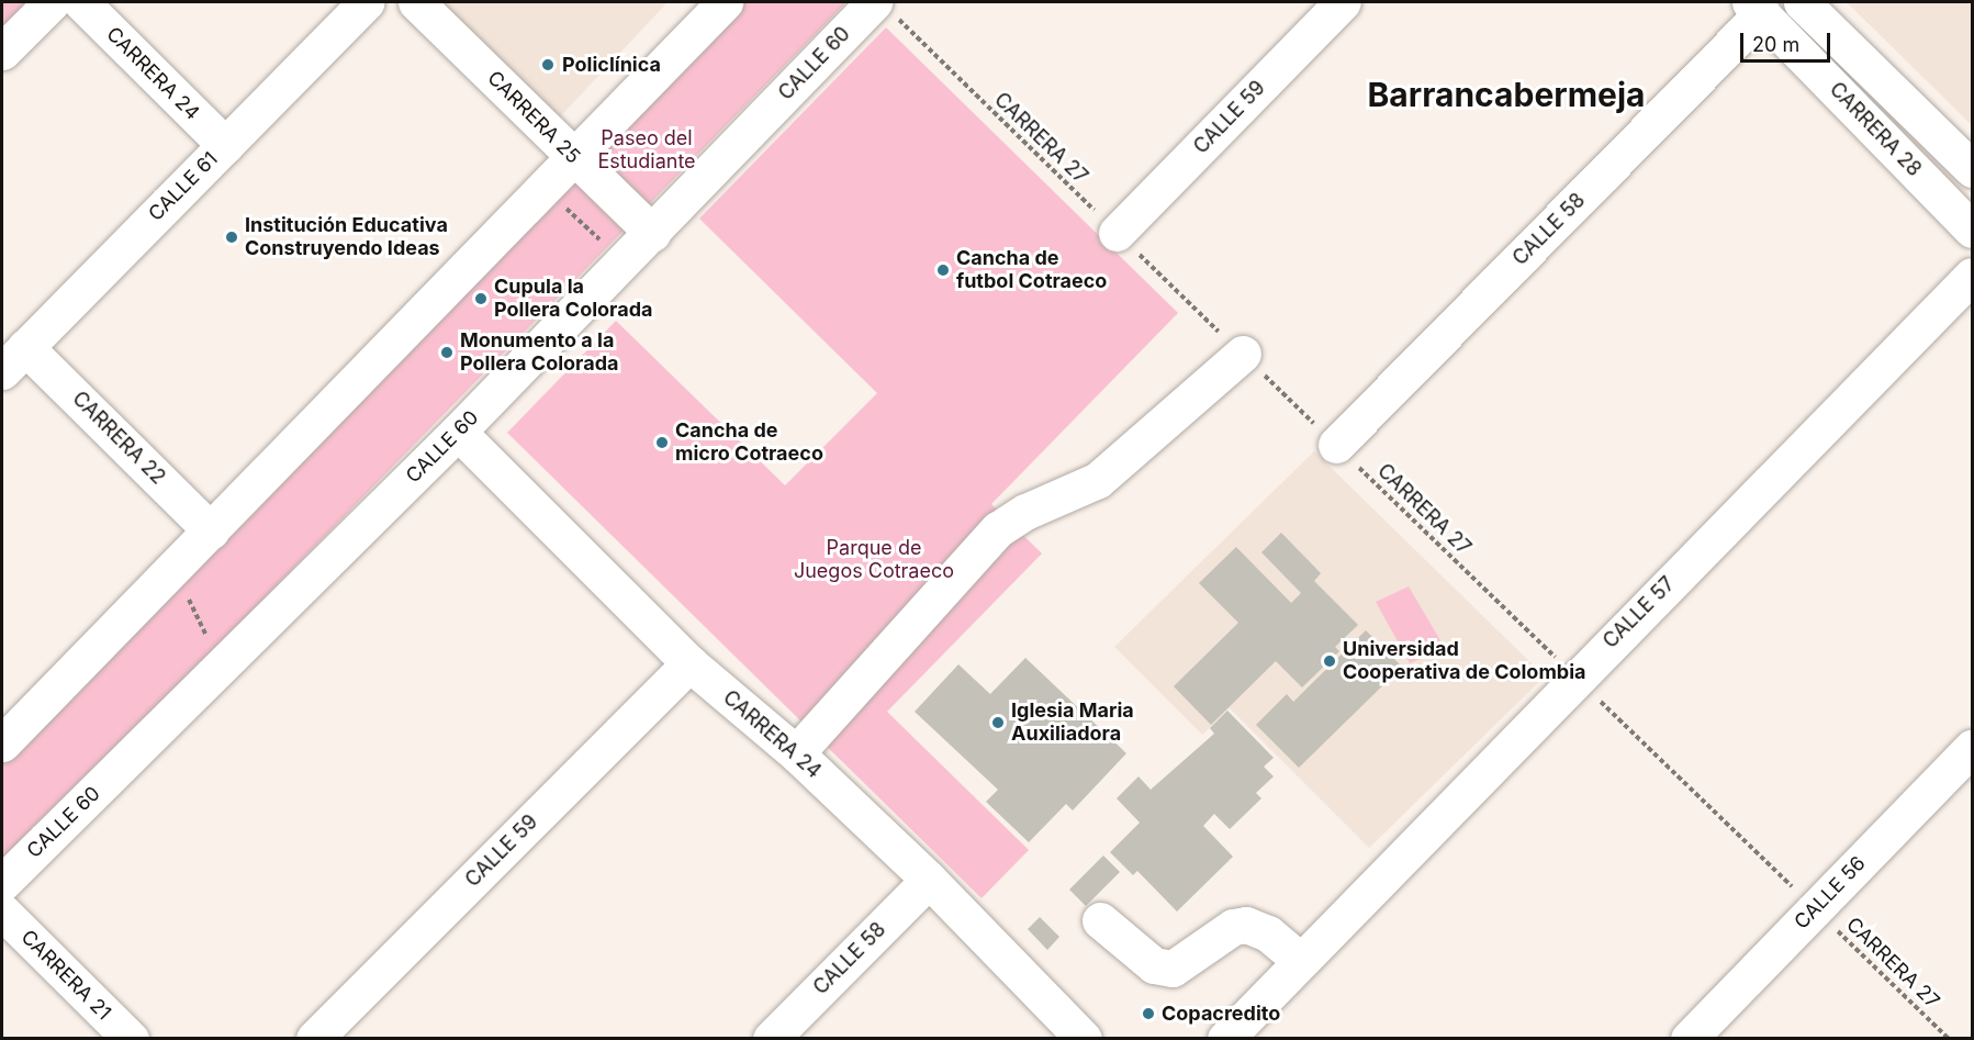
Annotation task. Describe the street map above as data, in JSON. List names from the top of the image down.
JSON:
{
  "streets": {
    "street": [
      "CALLE 60",
      "CARRERA 24",
      "CARRERA 25",
      "CALLE 59",
      "CARRERA 28",
      "CALLE 61",
      "CALLE 58",
      "CARRERA 22",
      "CALLE 57",
      "CALLE 56",
      "CARRERA 21"
    ],
    "path": ["CARRERA 27"]
  },
  "crossings": [
    ["CALLE 60", "CARRERA 24"],
    ["CALLE 60", "CARRERA 25"],
    ["CALLE 60", "CARRERA 27"],
    ["CARRERA 24", "CALLE 59"],
    ["CARRERA 24", "CALLE 61"],
    ["CARRERA 24", "CALLE 58"],
    ["CALLE 59", "CARRERA 27"],
    ["CARRERA 28", "CALLE 58"],
    ["CARRERA 27", "CALLE 58"],
    ["CARRERA 27", "CALLE 57"],
    ["CARRERA 27", "CALLE 56"],
    ["CALLE 61", "CARRERA 22"]
  ],
  "districts": ["Barrancabermeja"],
  "parks": ["Paseo del Estudiante", "Parque de Juegos Cotraeco"],
  "places": [
    "Policlínica",
    "Institución Educativa Construyendo Ideas",
    "Cancha de futbol Cotraeco",
    "Cupula la Pollera Colorada",
    "Monumento a la Pollera Colorada",
    "Cancha de micro Cotraeco",
    "Universidad Cooperativa de Colombia",
    "Iglesia Maria Auxiliadora",
    "Copacredito"
  ],
  "scale_bar": "20 m"
}
